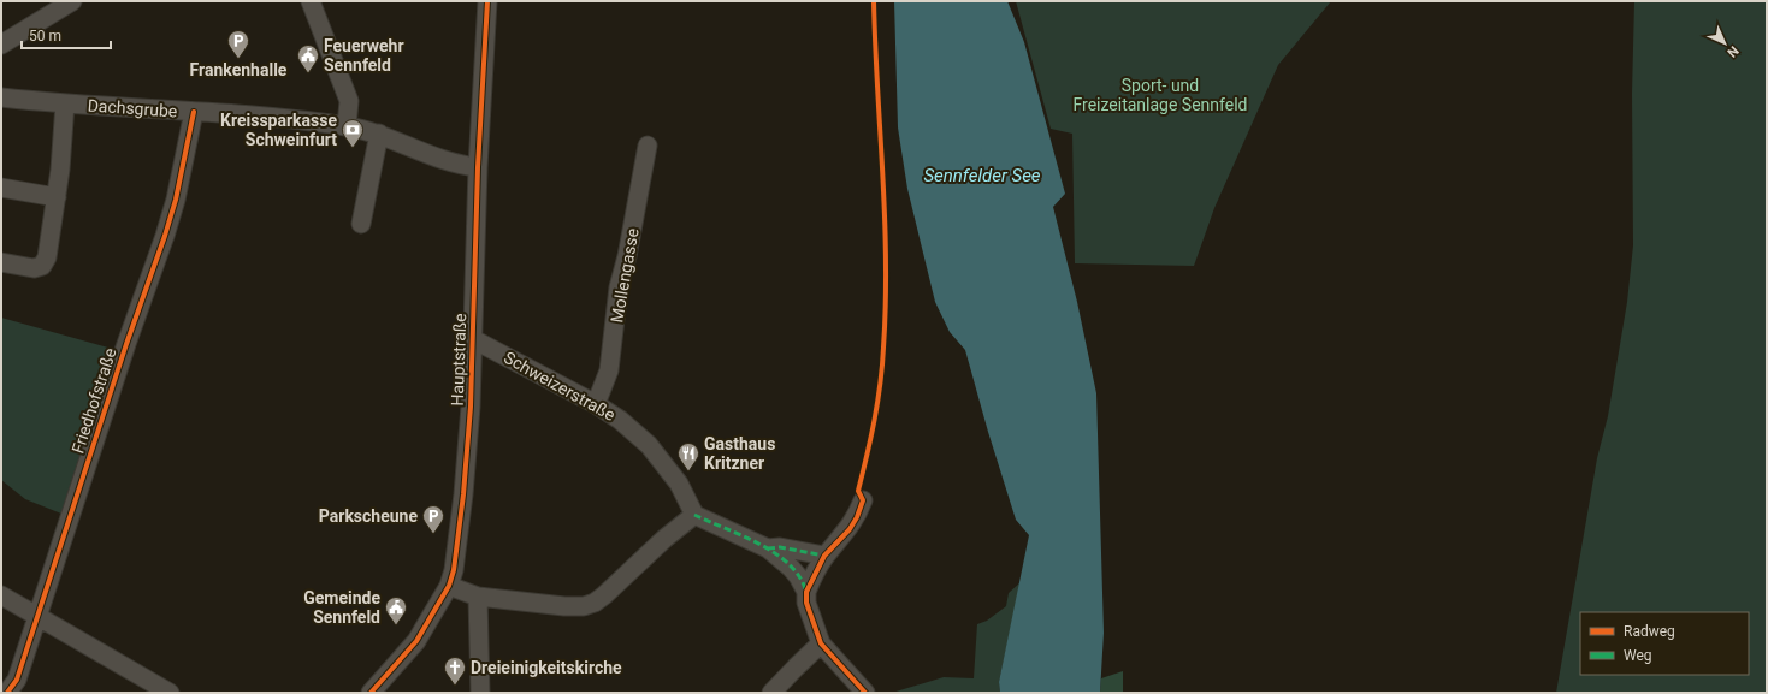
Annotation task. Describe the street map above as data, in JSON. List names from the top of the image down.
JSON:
{
  "streets": {
    "street": [
      "Dachsgrube",
      "Mollengasse",
      "Hauptstraße",
      "Schweizerstraße",
      "Friedhofstraße"
    ]
  },
  "crossings": [
    ["Dachsgrube", "Hauptstraße"],
    ["Dachsgrube", "Friedhofstraße"],
    ["Mollengasse", "Schweizerstraße"],
    ["Hauptstraße", "Schweizerstraße"]
  ],
  "water": ["Sennfelder See"],
  "parks": ["Sport- und Freizeitanlage Sennfeld"],
  "places": {
    "parking": ["Frankenhalle", "Parkscheune"],
    "public building": ["Feuerwehr Sennfeld", "Gemeinde Sennfeld"],
    "bank": ["Kreissparkasse Schweinfurt"],
    "restaurant": ["Gasthaus Kritzner"],
    "church": ["Dreieinigkeitskirche"]
  },
  "legend": ["Radweg", "Weg"],
  "scale_bar": "50 m",
  "north": "bottom right"
}
